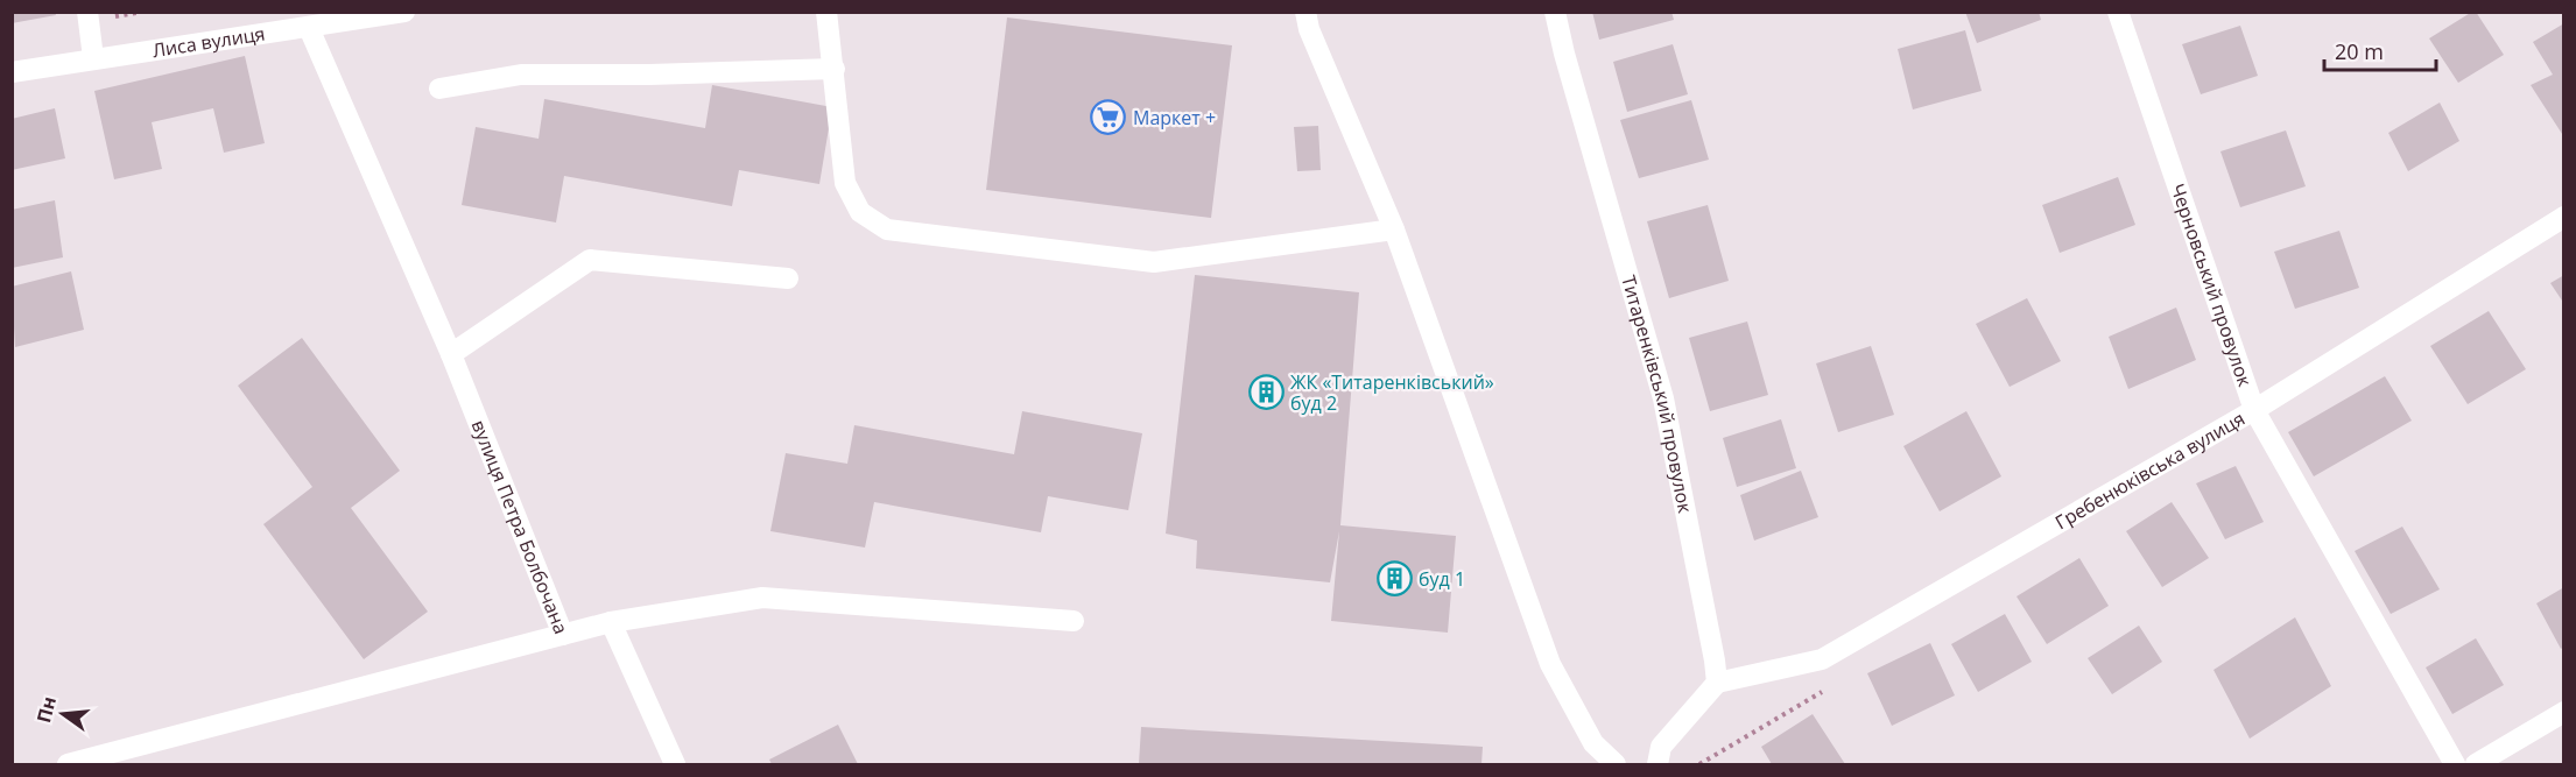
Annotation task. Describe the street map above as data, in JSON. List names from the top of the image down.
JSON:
{
  "streets": {
    "street": [
      "Лиса вулиця",
      "Черновський провулок",
      "Титаренківський провулок",
      "Гребенюківська вулиця",
      "вулиця Петра Болбочана"
    ]
  },
  "crossings": [
    ["Лиса вулиця", "вулиця Петра Болбочана"],
    ["Черновський провулок", "Гребенюківська вулиця"],
    ["Титаренківський провулок", "Гребенюківська вулиця"]
  ],
  "places": {
    "supermarket": ["Маркет +"],
    "building": ["ЖК «Титаренківський» буд 2", "буд 1"]
  },
  "scale_bar": "20 m",
  "north": "left"
}
